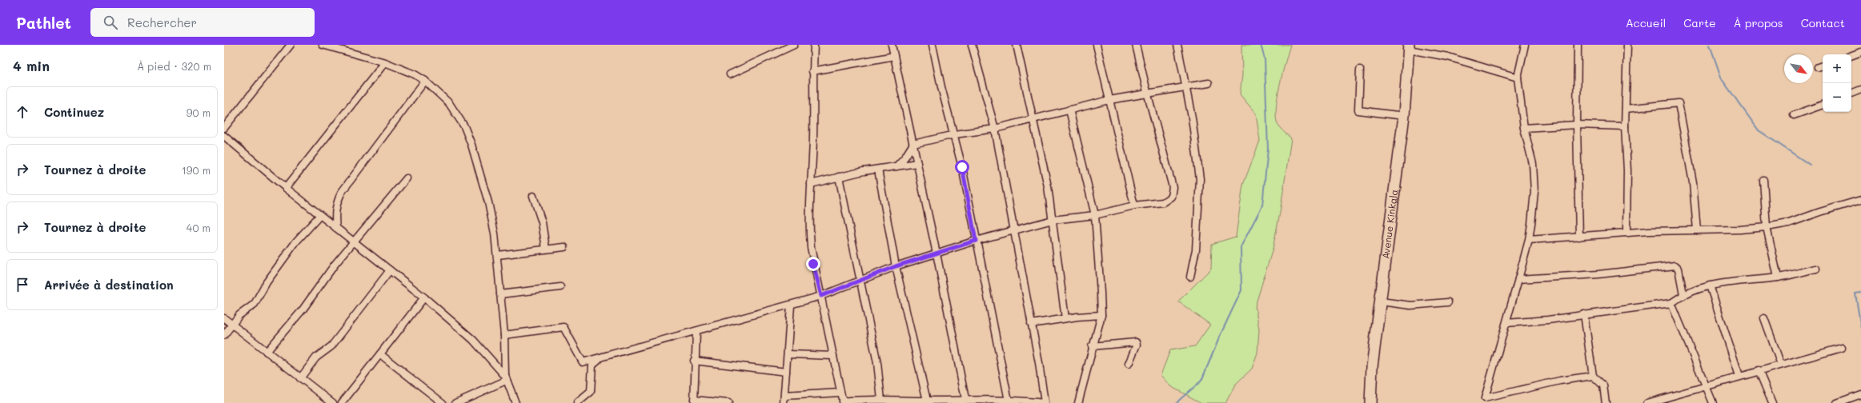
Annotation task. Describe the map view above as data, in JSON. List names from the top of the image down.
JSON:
{
  "streets": {
    "main road": ["Avenue Kinkala"]
  },
  "north": "bottom right",
  "page": {
    "header": "Pathlet",
    "search": "Rechercher",
    "nav": [
      "Accueil",
      "Carte",
      "À propos",
      "Contact"
    ],
    "heading": ["4 min", "À pied · 320 m"],
    "map_buttons": ["+", "−"],
    "list": [
      ["Continuez", "90 m"],
      ["Tournez à droite", "190 m"],
      ["Tournez à droite", "40 m"],
      "Arrivée à destination"
    ]
  }
}
